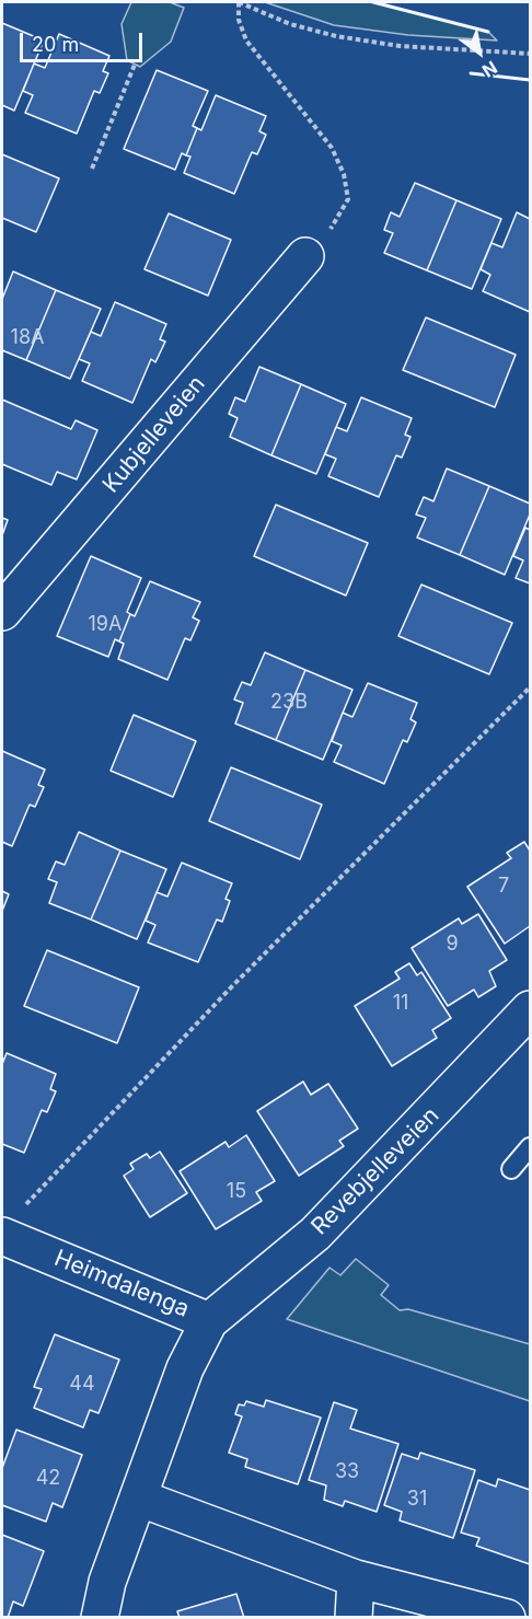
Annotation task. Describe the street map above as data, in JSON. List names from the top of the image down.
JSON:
{
  "streets": {
    "street": ["Kubjelleveien", "Revebjelleveien", "Heimdalenga"]
  },
  "crossings": [
    ["Revebjelleveien", "Heimdalenga"]
  ],
  "house_numbers": [
    "18A",
    "19A",
    "23B",
    "7",
    "9",
    "11",
    "15",
    "44",
    "33",
    "42",
    "31"
  ],
  "scale_bar": "20 m",
  "north": "bottom right"
}
